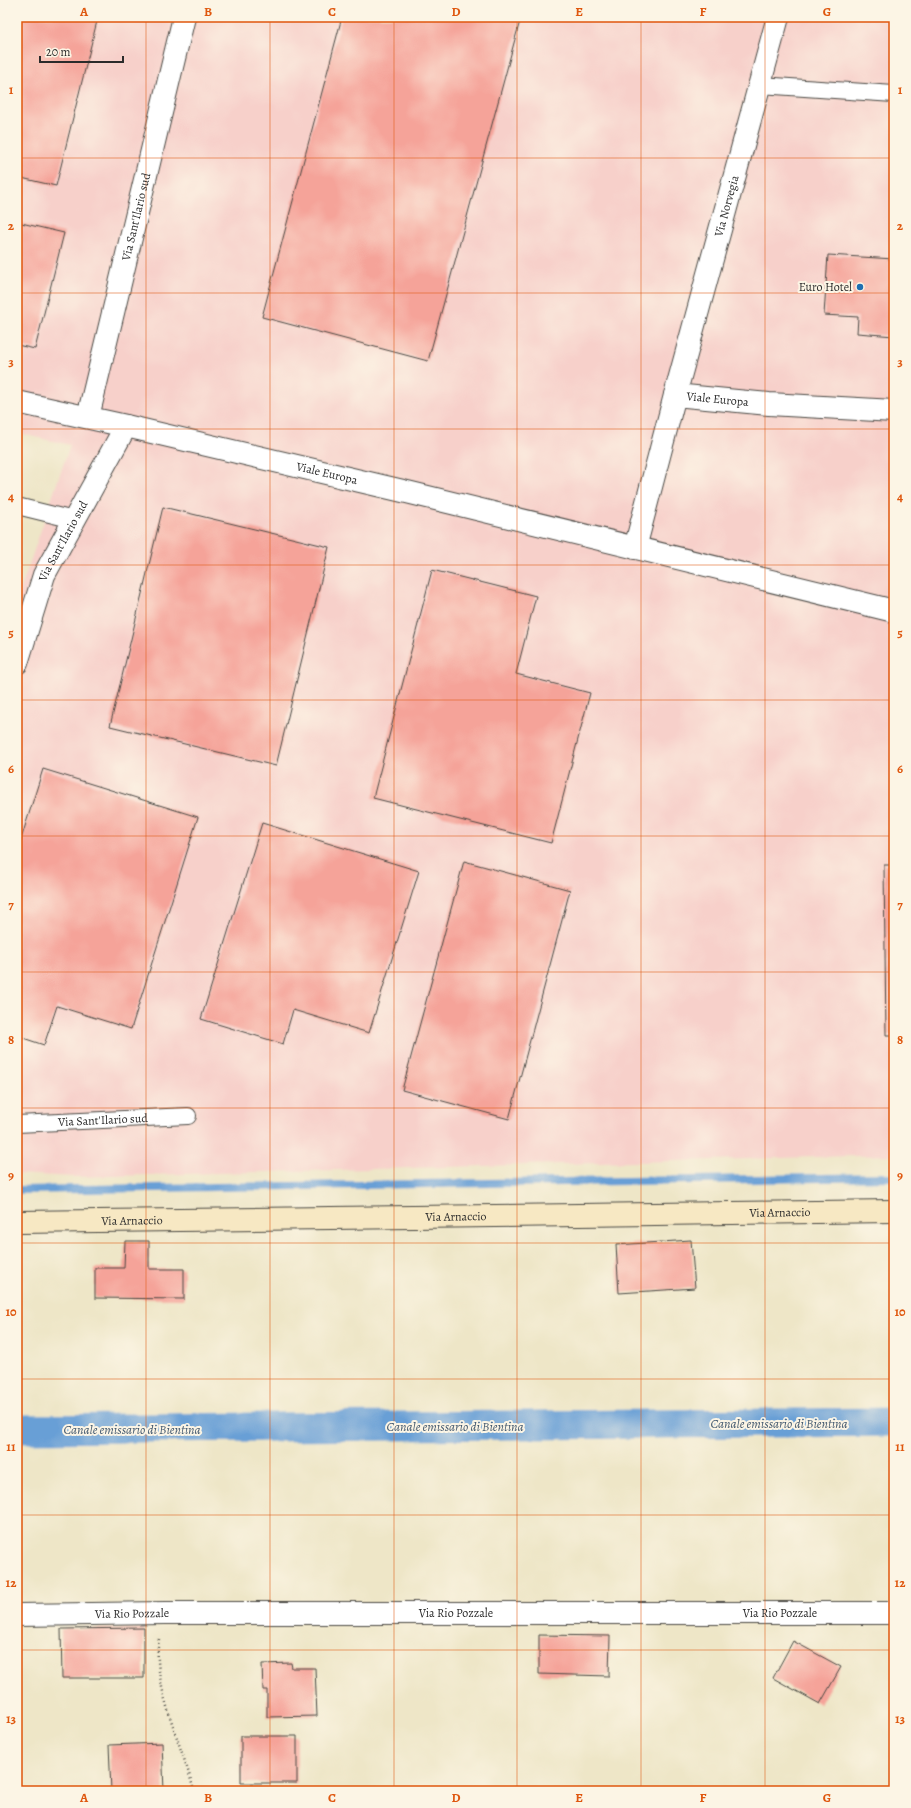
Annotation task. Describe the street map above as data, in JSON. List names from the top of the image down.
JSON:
{
  "streets": {
    "main road": ["Via Arnaccio"],
    "street": [
      "Via Norvegia",
      "Via Sant'Ilario sud",
      "Viale Europa",
      "Via Rio Pozzale"
    ]
  },
  "crossings": [
    ["Via Norvegia", "Viale Europa"],
    ["Via Sant'Ilario sud", "Viale Europa"]
  ],
  "water": ["Canale emissario di Bientina"],
  "places": ["Euro Hotel"],
  "scale_bar": "20 m",
  "grid": {
    "columns": [
      "A",
      "B",
      "C",
      "D",
      "E",
      "F",
      "G"
    ],
    "rows": [
      "1",
      "2",
      "3",
      "4",
      "5",
      "6",
      "7",
      "8",
      "9",
      "10",
      "11",
      "12",
      "13"
    ]
  }
}
